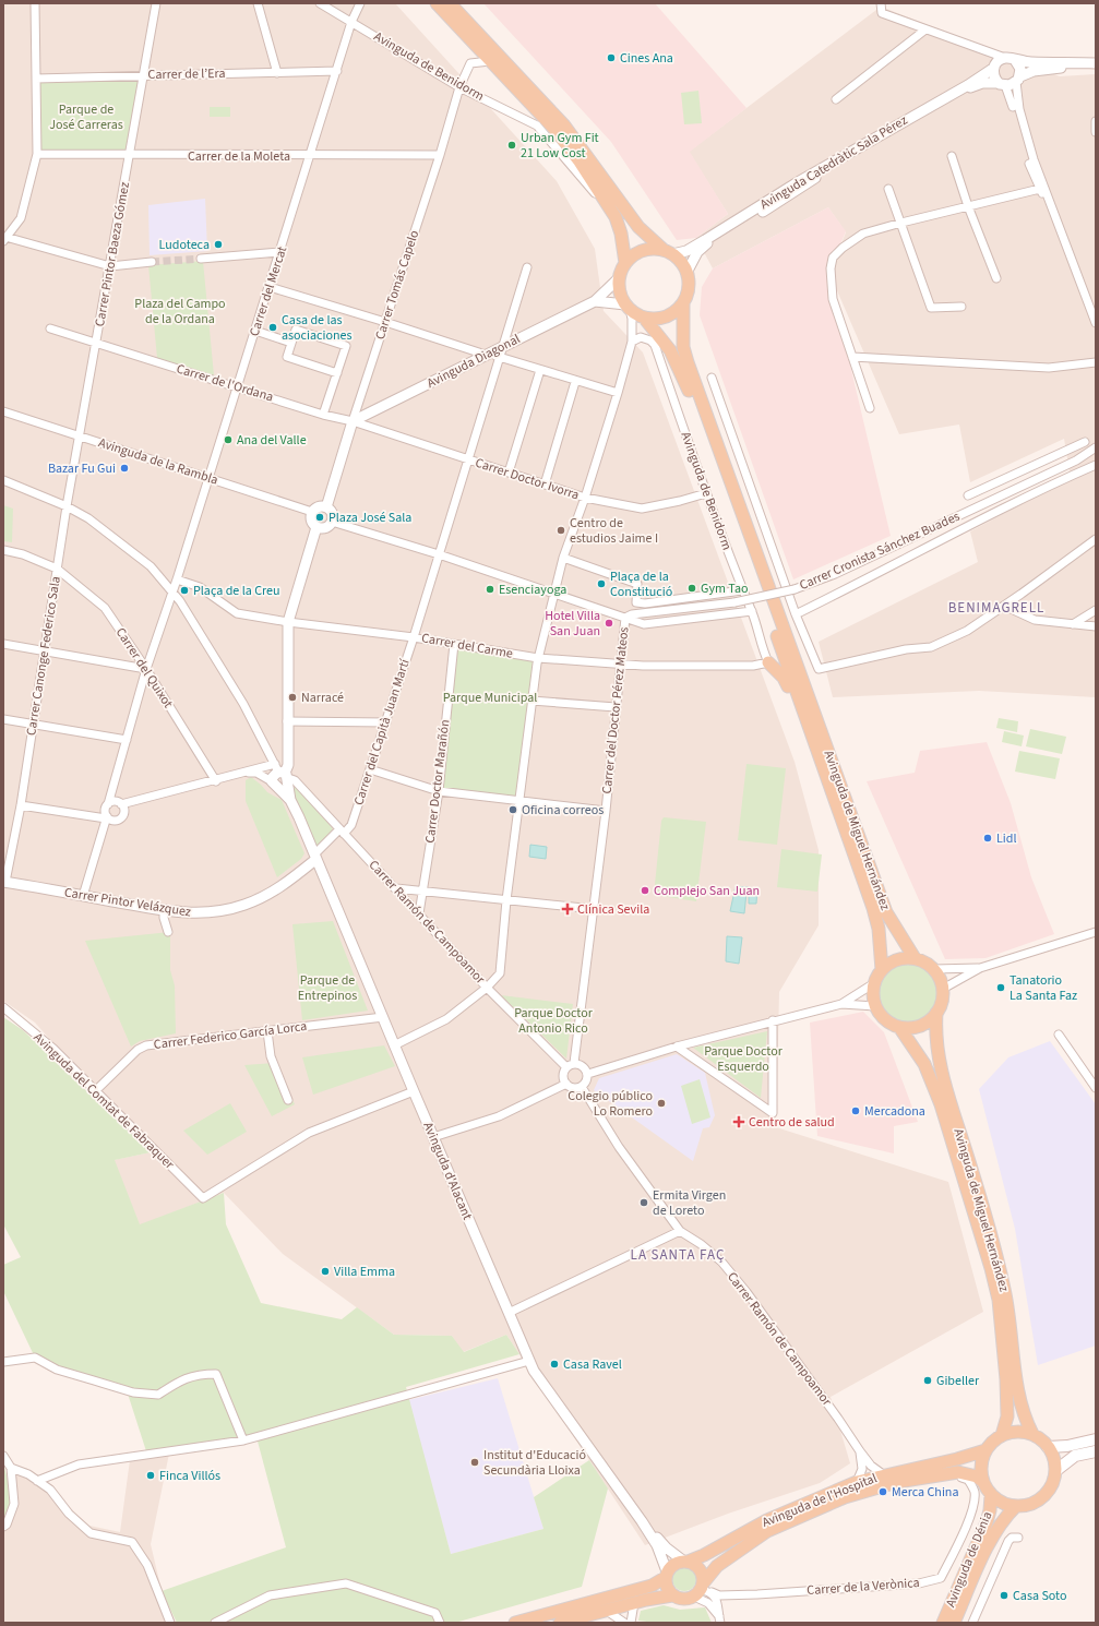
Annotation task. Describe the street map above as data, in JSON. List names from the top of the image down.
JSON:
{
  "streets": {
    "main road": ["Avinguda de Miguel Hernández", "Avinguda de l'Hospital", "Avinguda de Dénia"],
    "street": [
      "Avinguda de Benidorm",
      "Carrer de l’Era",
      "Carrer de la Moleta",
      "Avinguda Catedràtic Sala Pérez",
      "Carrer Pintor Baeza Gómez",
      "Carrer Tomás Capelo",
      "Carrer del Mercat",
      "Avinguda Diagonal",
      "Carrer de l'Ordana",
      "Avinguda de la Rambla",
      "Carrer Doctor Ivorra",
      "Carrer Cronista Sánchez Buades",
      "Carrer del Carme",
      "Carrer Canonge Federico Sala",
      "Carrer del Quixot",
      "Carrer del Doctor Pérez Mateos",
      "Carrer del Capità Juan Martí",
      "Carrer Doctor Marañón",
      "Carrer Pintor Velázquez",
      "Carrer Ramón de Campoamor",
      "Carrer Federico García Lorca",
      "Avinguda del Comtat de Fabraquer",
      "Avinguda d'Alacant",
      "Carrer de la Verònica"
    ]
  },
  "crossings": [
    ["Avinguda de Benidorm", "Carrer Tomás Capelo"],
    ["Avinguda de Benidorm", "Carrer del Mercat"],
    ["Avinguda de Benidorm", "Carrer Doctor Ivorra"],
    ["Avinguda de Benidorm", "Carrer del Carme"],
    ["Carrer de l’Era", "Carrer Pintor Baeza Gómez"],
    ["Carrer de l’Era", "Carrer del Mercat"],
    ["Carrer de la Moleta", "Carrer Pintor Baeza Gómez"],
    ["Carrer de la Moleta", "Carrer Tomás Capelo"],
    ["Carrer de la Moleta", "Carrer del Mercat"],
    ["Avinguda Catedràtic Sala Pérez", "Avinguda Diagonal"],
    ["Avinguda Catedràtic Sala Pérez", "Avinguda de Miguel Hernández"],
    ["Carrer Pintor Baeza Gómez", "Carrer de l'Ordana"],
    ["Carrer Pintor Baeza Gómez", "Avinguda de la Rambla"],
    ["Carrer Pintor Baeza Gómez", "Carrer Canonge Federico Sala"],
    ["Carrer Tomás Capelo", "Avinguda Diagonal"],
    ["Carrer Tomás Capelo", "Carrer de l'Ordana"],
    ["Carrer Tomás Capelo", "Avinguda de la Rambla"],
    ["Carrer Tomás Capelo", "Carrer Doctor Ivorra"],
    ["Carrer del Mercat", "Carrer de l'Ordana"],
    ["Carrer del Mercat", "Avinguda de la Rambla"],
    ["Carrer del Mercat", "Carrer del Carme"],
    ["Avinguda Diagonal", "Carrer de l'Ordana"],
    ["Avinguda Diagonal", "Carrer Doctor Ivorra"],
    ["Avinguda Diagonal", "Carrer del Capità Juan Martí"],
    ["Avinguda Diagonal", "Avinguda de Miguel Hernández"],
    ["Carrer de l'Ordana", "Carrer Doctor Ivorra"],
    ["Carrer Doctor Ivorra", "Carrer del Capità Juan Martí"],
    ["Carrer Cronista Sánchez Buades", "Carrer del Doctor Pérez Mateos"],
    ["Carrer del Carme", "Carrer del Doctor Pérez Mateos"],
    ["Carrer del Carme", "Carrer del Capità Juan Martí"],
    ["Carrer del Carme", "Carrer Doctor Marañón"],
    ["Carrer Canonge Federico Sala", "Carrer del Quixot"],
    ["Carrer Canonge Federico Sala", "Carrer Pintor Velázquez"],
    ["Carrer del Doctor Pérez Mateos", "Carrer Ramón de Campoamor"],
    ["Carrer del Capità Juan Martí", "Carrer Pintor Velázquez"],
    ["Carrer del Capità Juan Martí", "Carrer Ramón de Campoamor"],
    ["Carrer del Capità Juan Martí", "Avinguda d'Alacant"],
    ["Carrer Doctor Marañón", "Carrer Ramón de Campoamor"],
    ["Avinguda de Miguel Hernández", "Avinguda de l'Hospital"],
    ["Avinguda de Miguel Hernández", "Avinguda de Dénia"],
    ["Carrer Pintor Velázquez", "Avinguda d'Alacant"],
    ["Carrer Ramón de Campoamor", "Avinguda d'Alacant"],
    ["Carrer Ramón de Campoamor", "Avinguda de l'Hospital"],
    ["Carrer Federico García Lorca", "Avinguda del Comtat de Fabraquer"],
    ["Carrer Federico García Lorca", "Avinguda d'Alacant"],
    ["Avinguda del Comtat de Fabraquer", "Avinguda d'Alacant"],
    ["Avinguda d'Alacant", "Avinguda de l'Hospital"],
    ["Avinguda d'Alacant", "Carrer de la Verònica"],
    ["Avinguda de l'Hospital", "Avinguda de Dénia"],
    ["Avinguda de l'Hospital", "Carrer de la Verònica"]
  ],
  "districts": ["BENIMAGRELL", "LA SANTA FAÇ"],
  "parks": [
    "Parque de José Carreras",
    "Plaza del Campo de la Ordana",
    "Parque Municipal",
    "Parque de Entrepinos",
    "Parque Doctor Antonio Rico",
    "Parque Doctor Esquerdo"
  ],
  "places": {
    "other": [
      "Cines Ana",
      "Urban Gym Fit 21 Low Cost",
      "Ludoteca",
      "Casa de las asociaciones",
      "Ana del Valle",
      "Bazar Fu Gui",
      "Plaza José Sala",
      "Centro de estudios Jaime I",
      "Plaça de la Constitució",
      "Gym Tao",
      "Esenciayoga",
      "Plaça de la Creu",
      "Hotel Villa San Juan",
      "Narracé",
      "Oficina correos",
      "Lidl",
      "Complejo San Juan",
      "Tanatorio La Santa Faz",
      "Colegio público Lo Romero",
      "Mercadona",
      "Ermita Virgen de Loreto",
      "Villa Emma",
      "Casa Ravel",
      "Gibeller",
      "Institut d'Educació Secundària Lloixa",
      "Finca Villós",
      "Merca China",
      "Casa Soto"
    ],
    "health": ["Clínica Sevila", "Centro de salud"]
  }
}
